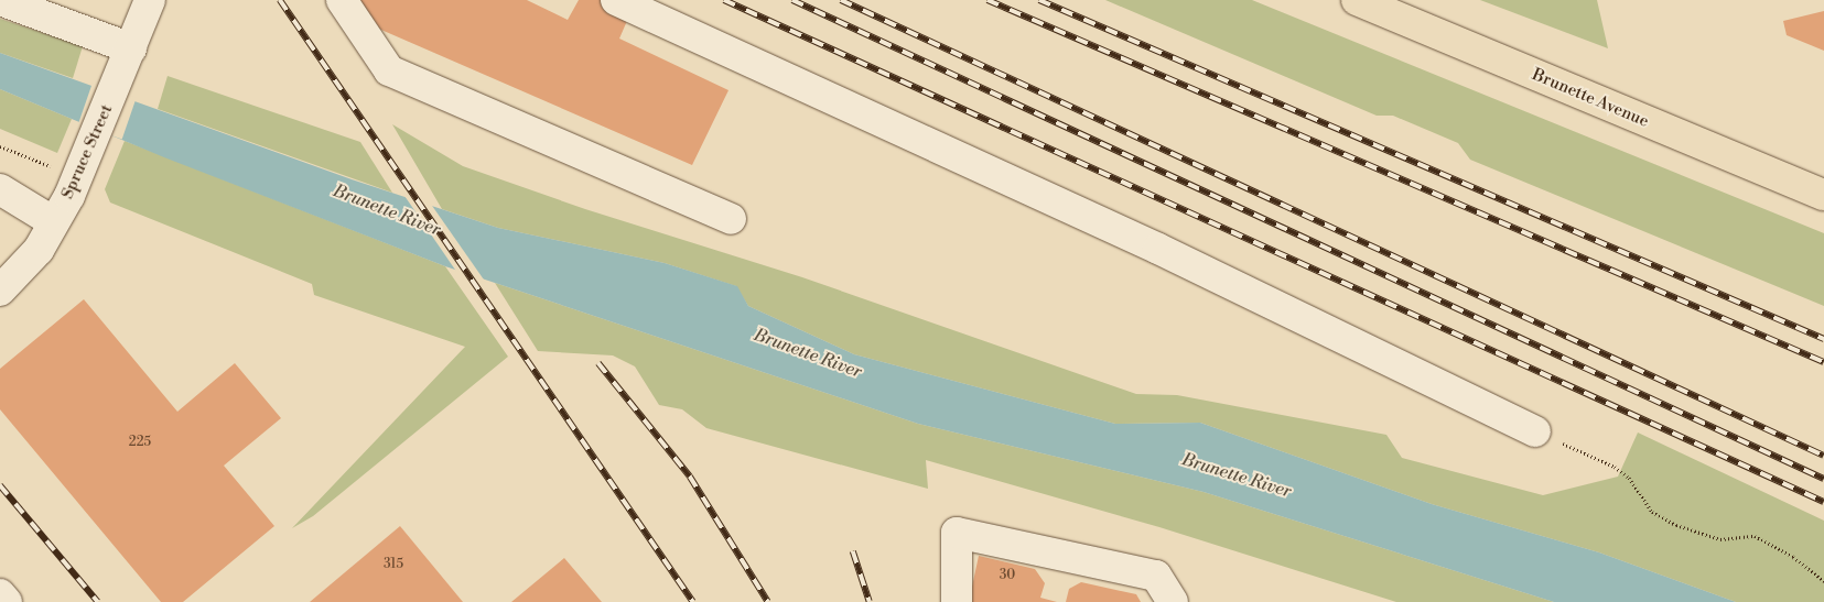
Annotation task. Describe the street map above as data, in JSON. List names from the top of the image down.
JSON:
{
  "streets": {
    "main road": ["Brunette Avenue"],
    "street": ["Spruce Street"]
  },
  "water": ["Brunette River"],
  "house_numbers": ["225", "315", "30"]
}
